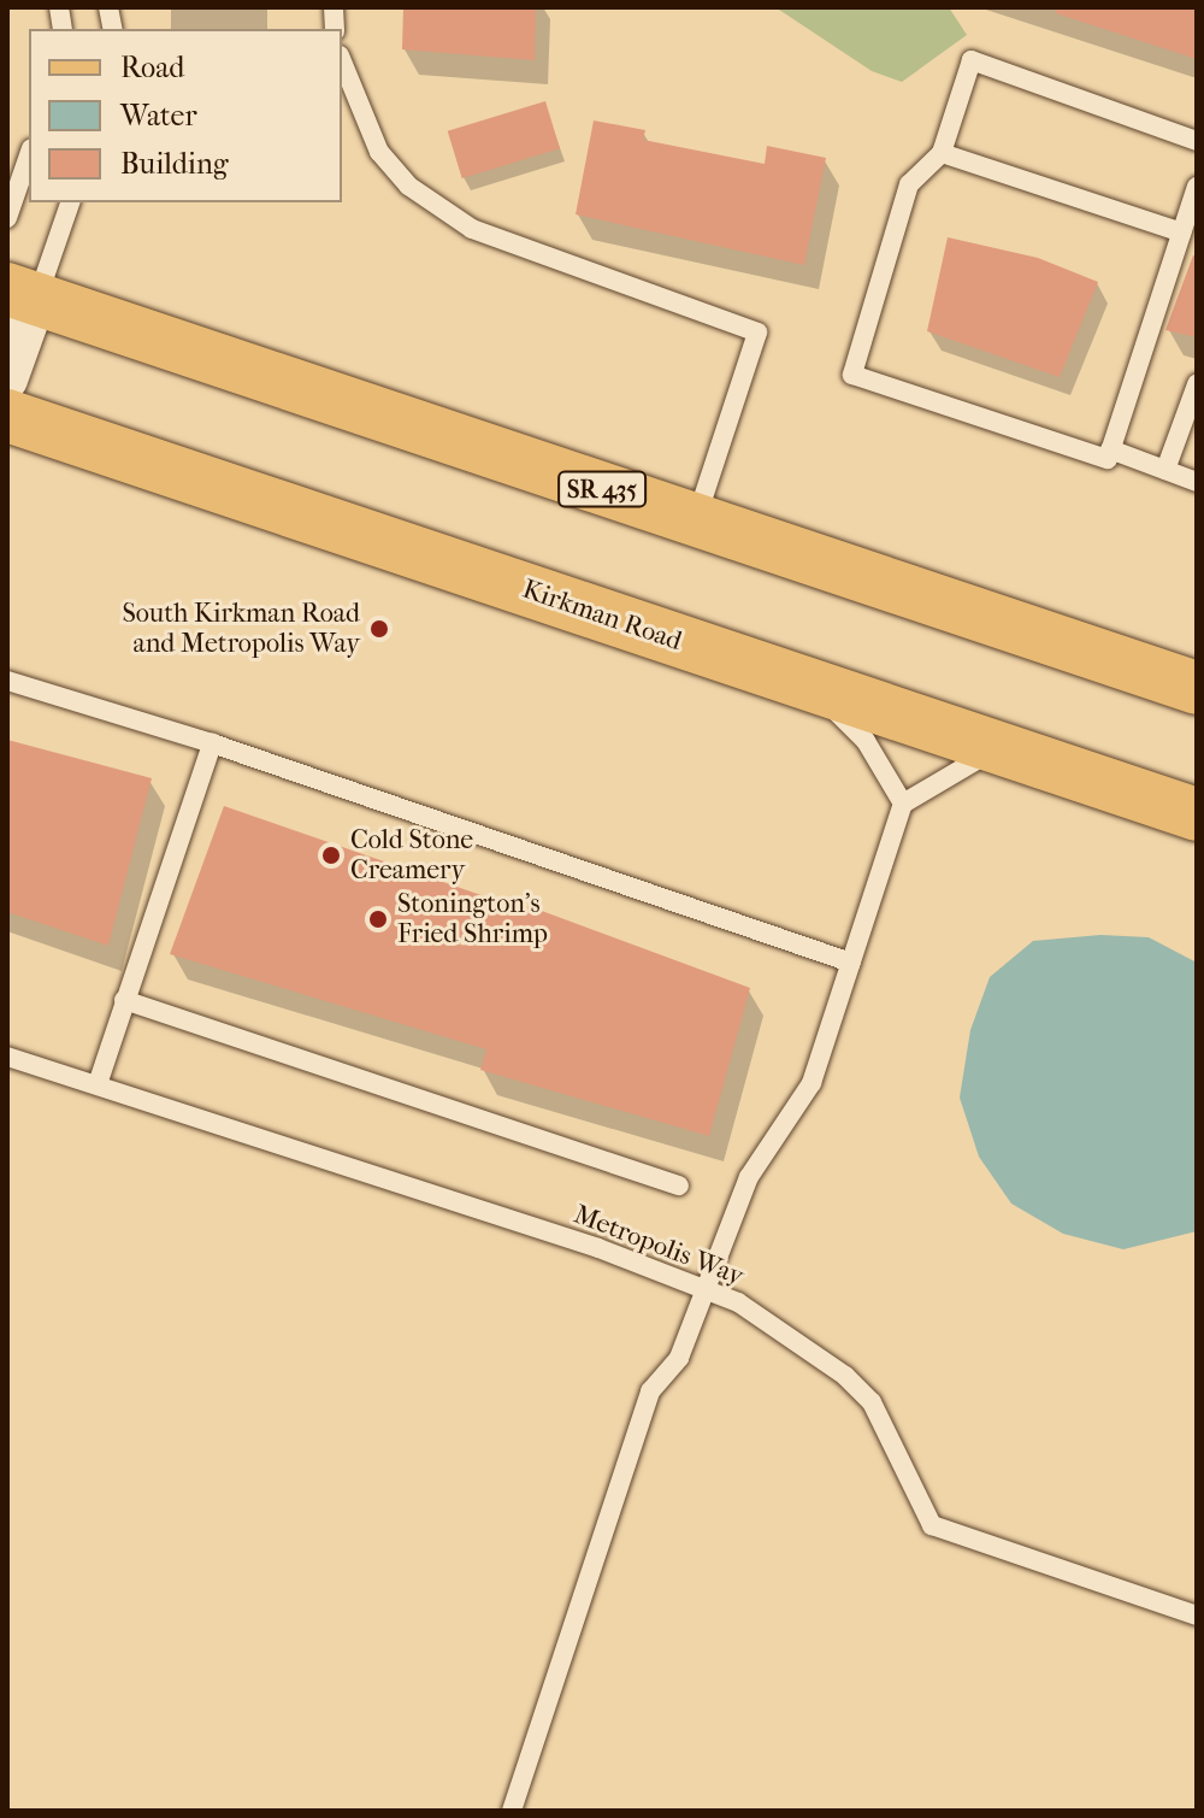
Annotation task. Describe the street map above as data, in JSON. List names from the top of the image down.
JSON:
{
  "streets": {
    "main road": ["SR 435", "Kirkman Road"],
    "lane": ["Metropolis Way"]
  },
  "places": ["South Kirkman Road and Metropolis Way", "Cold Stone Creamery", "Stonington's Fried Shrimp"],
  "legend": ["Road", "Water", "Building"]
}
